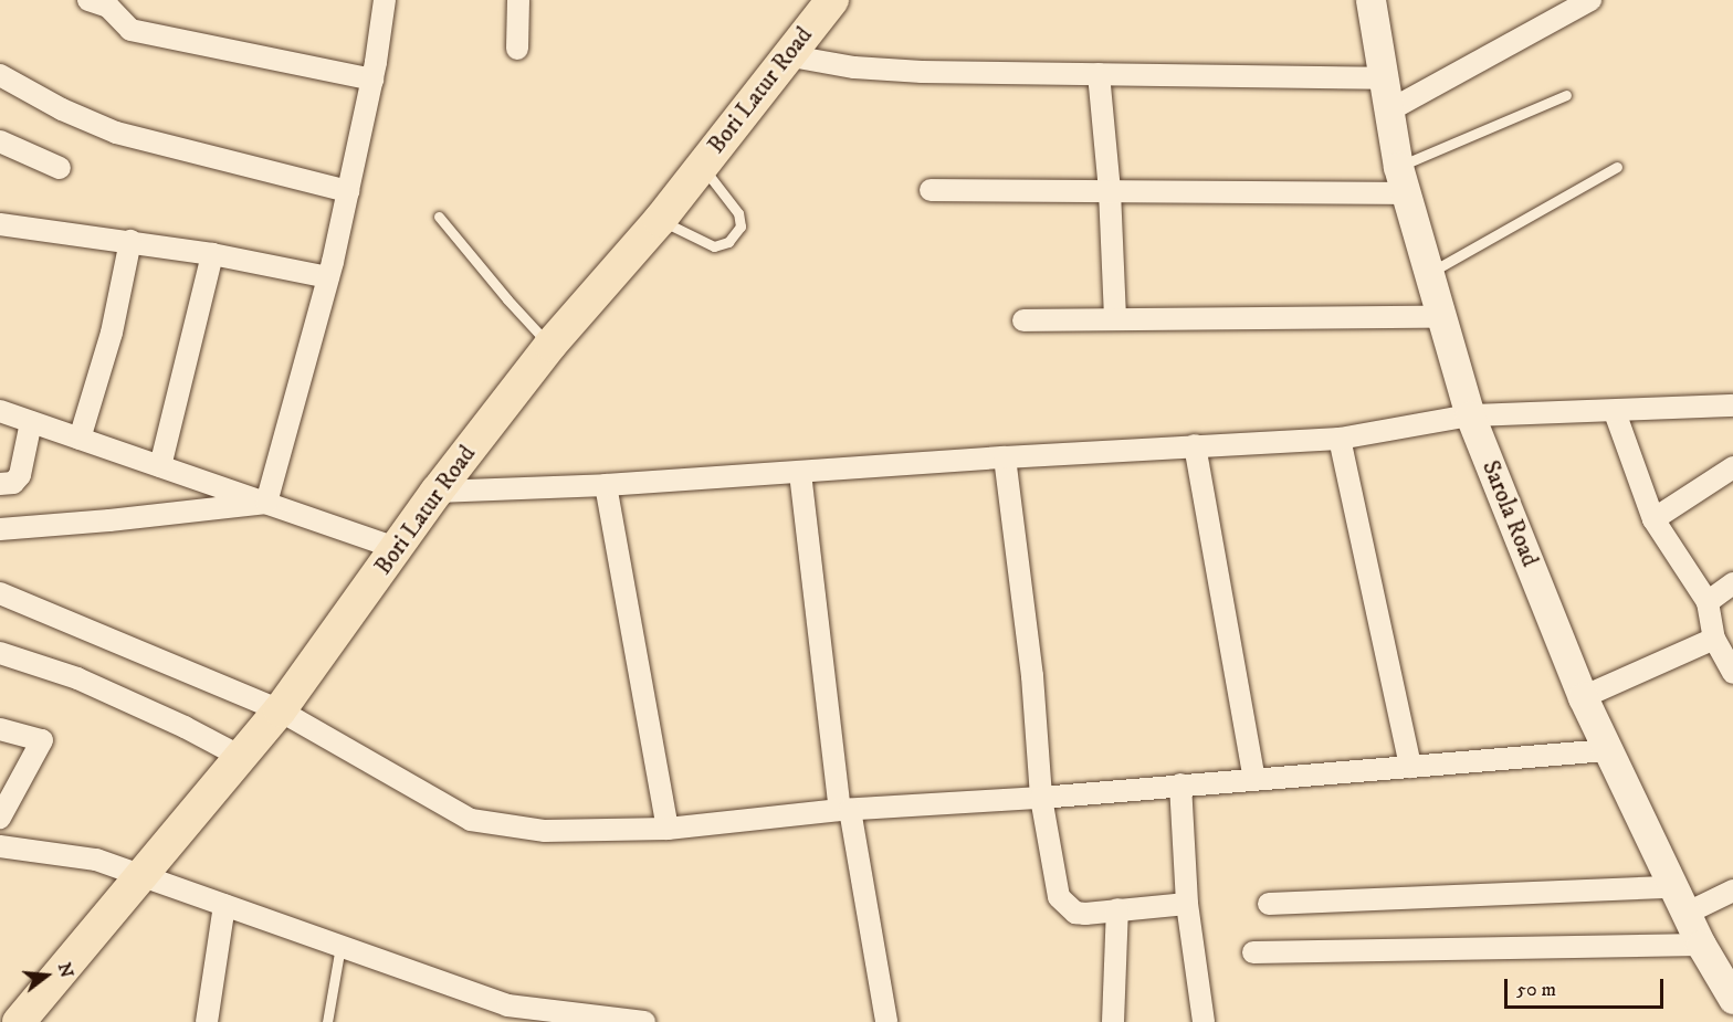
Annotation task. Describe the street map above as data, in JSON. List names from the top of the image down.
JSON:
{
  "streets": {
    "main road": ["Bori Latur Road", "Sarola Road"]
  },
  "scale_bar": "50 m",
  "north": "right"
}
